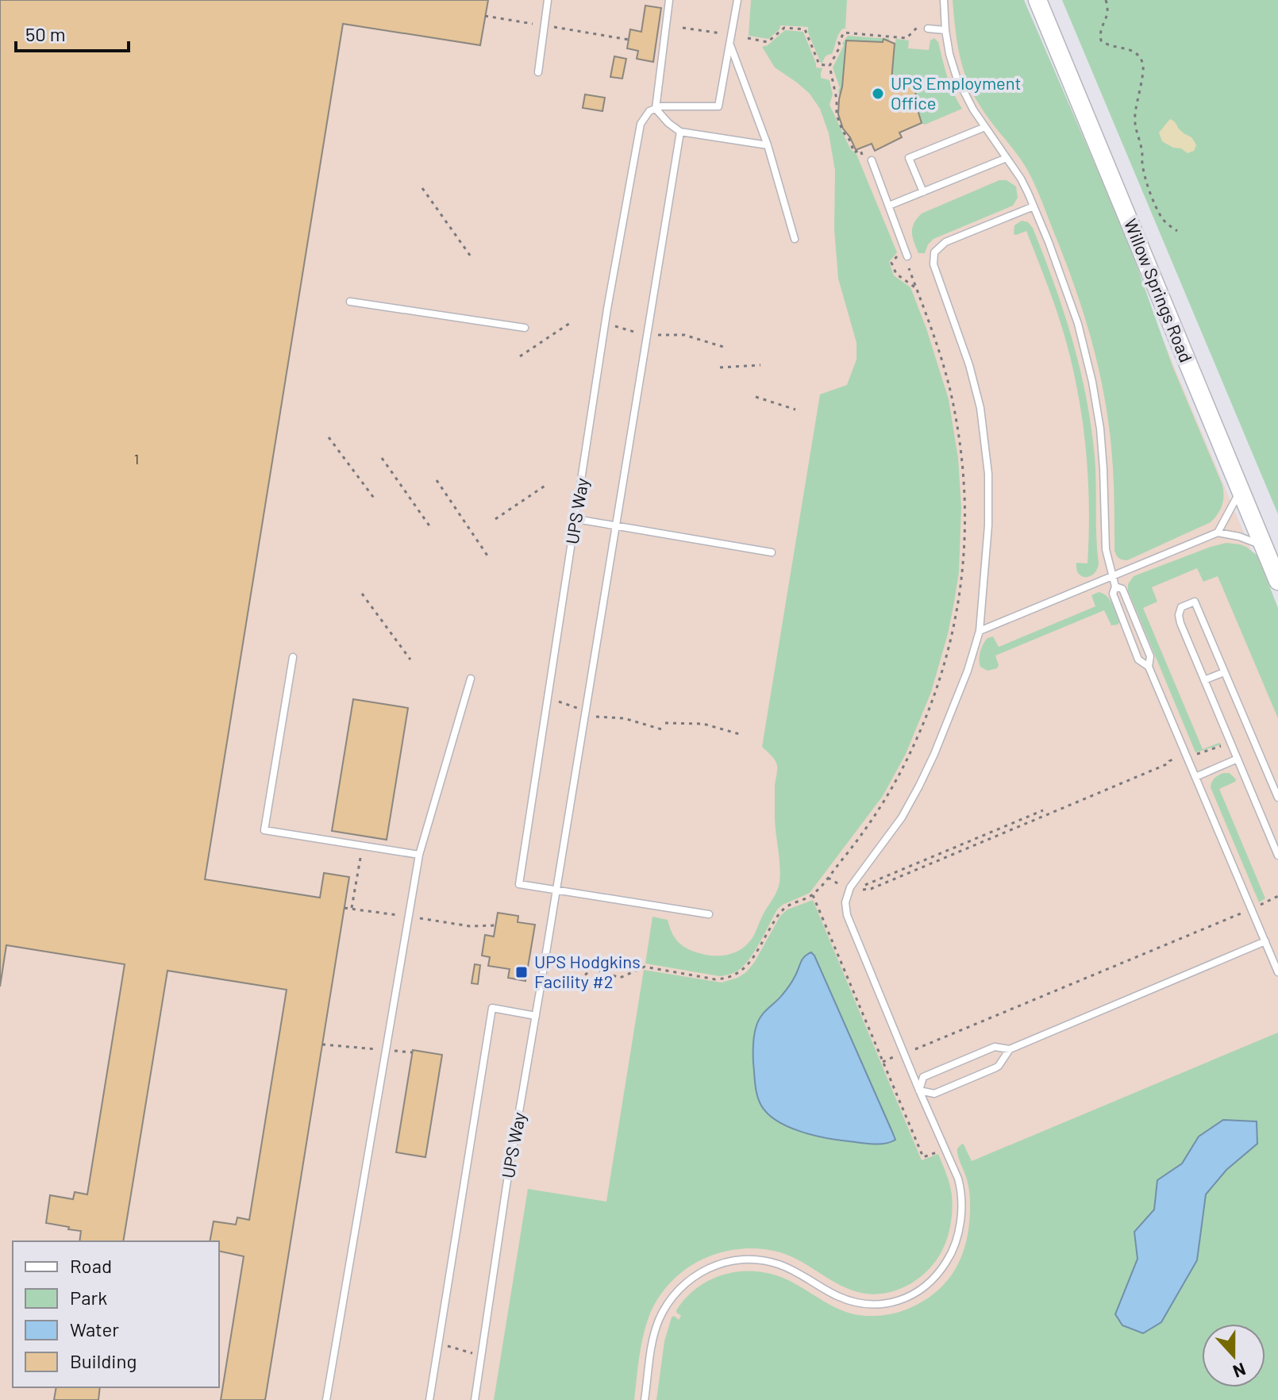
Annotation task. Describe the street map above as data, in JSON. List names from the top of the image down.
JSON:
{
  "streets": {
    "main road": ["Willow Springs Road"],
    "lane": ["UPS Way"]
  },
  "places": {
    "other": ["UPS Employment Office"],
    "transit": ["UPS Hodgkins Facility #2"]
  },
  "house_numbers": ["1"],
  "legend": [
    "Road",
    "Park",
    "Water",
    "Building"
  ],
  "scale_bar": "50 m",
  "north": "bottom"
}
